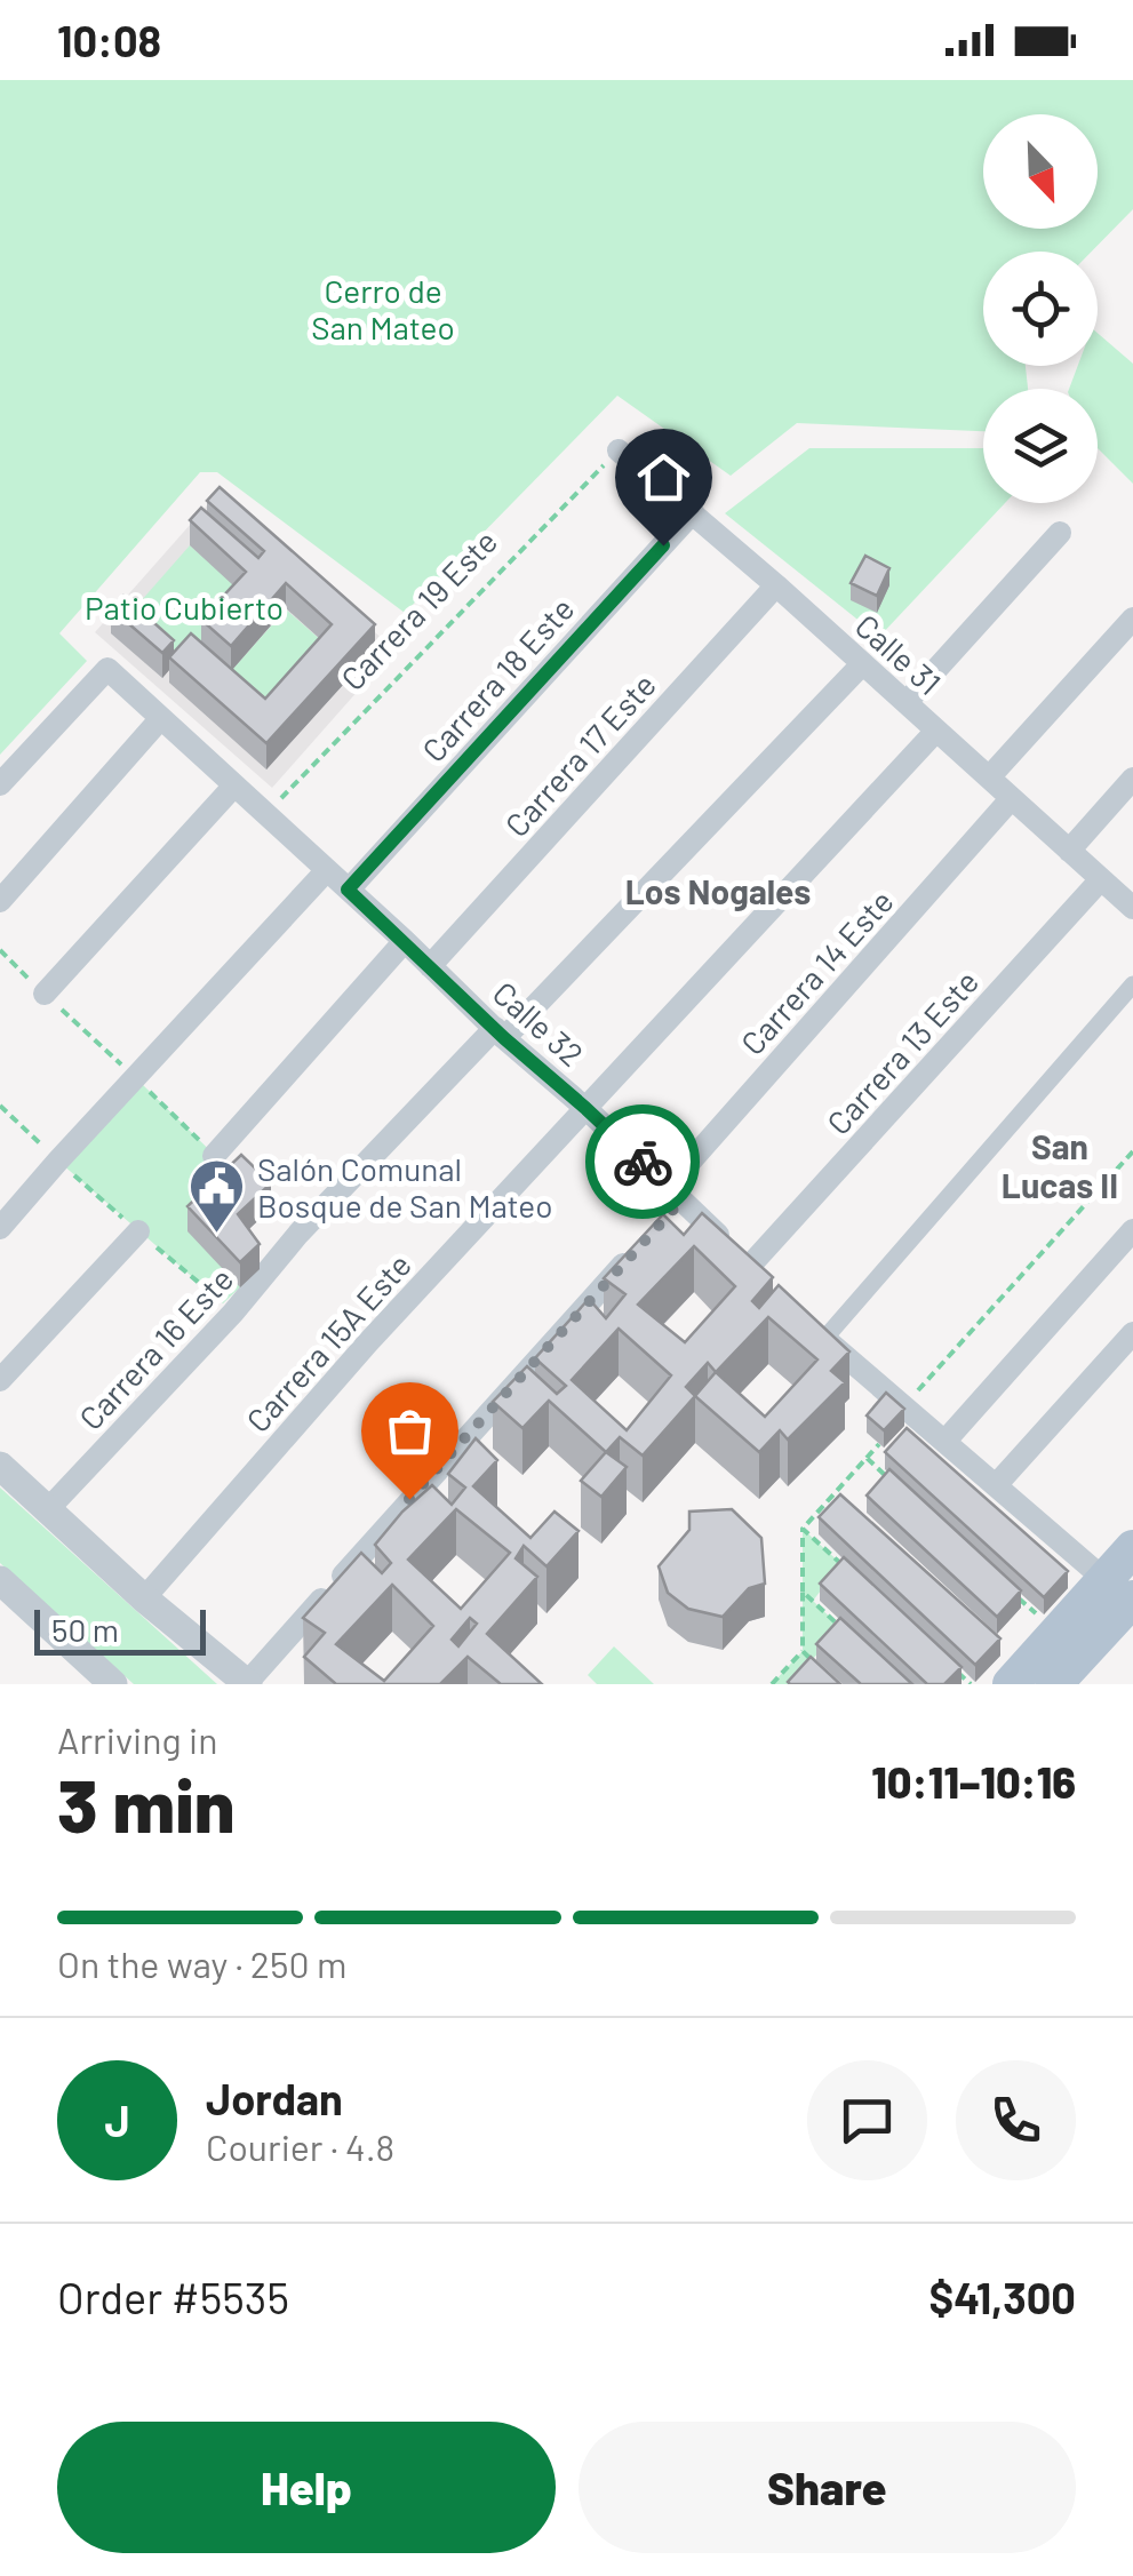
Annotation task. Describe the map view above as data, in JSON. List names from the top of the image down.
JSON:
{
  "streets": {
    "street": [
      "Calle 31",
      "Carrera 18 Este",
      "Carrera 17 Este",
      "Carrera 14 Este",
      "Calle 32",
      "Carrera 13 Este",
      "Carrera 15A Este",
      "Carrera 16 Este"
    ],
    "path": ["Carrera 19 Este"]
  },
  "crossings": [
    ["Carrera 19 Este", "Calle 31"],
    ["Carrera 19 Este", "Calle 32"],
    ["Calle 31", "Carrera 18 Este"],
    ["Calle 31", "Carrera 17 Este"],
    ["Calle 31", "Carrera 14 Este"],
    ["Calle 31", "Carrera 13 Este"],
    ["Calle 31", "Carrera 15A Este"],
    ["Calle 31", "Carrera 16 Este"],
    ["Carrera 18 Este", "Calle 32"],
    ["Carrera 17 Este", "Calle 32"],
    ["Carrera 14 Este", "Calle 32"],
    ["Calle 32", "Carrera 13 Este"],
    ["Calle 32", "Carrera 15A Este"],
    ["Calle 32", "Carrera 16 Este"]
  ],
  "districts": ["Los Nogales", "San Lucas II"],
  "parks": ["Cerro de San Mateo", "Patio Cubierto"],
  "places": {
    "public building": ["Salón Comunal Bosque de San Mateo"]
  },
  "scale_bar": "50 m",
  "north": "bottom right",
  "page": {
    "status": "10:08",
    "scale": "50 m",
    "heading": ["3 min", "Arriving in", "10:11–10:16"],
    "panel": [
      "Jordan",
      "Courier · 4.8",
      "Order #5535",
      "$41,300"
    ],
    "bar": "On the way · 250 m",
    "round": "J",
    "buttons": ["Help", "Share"]
  }
}
